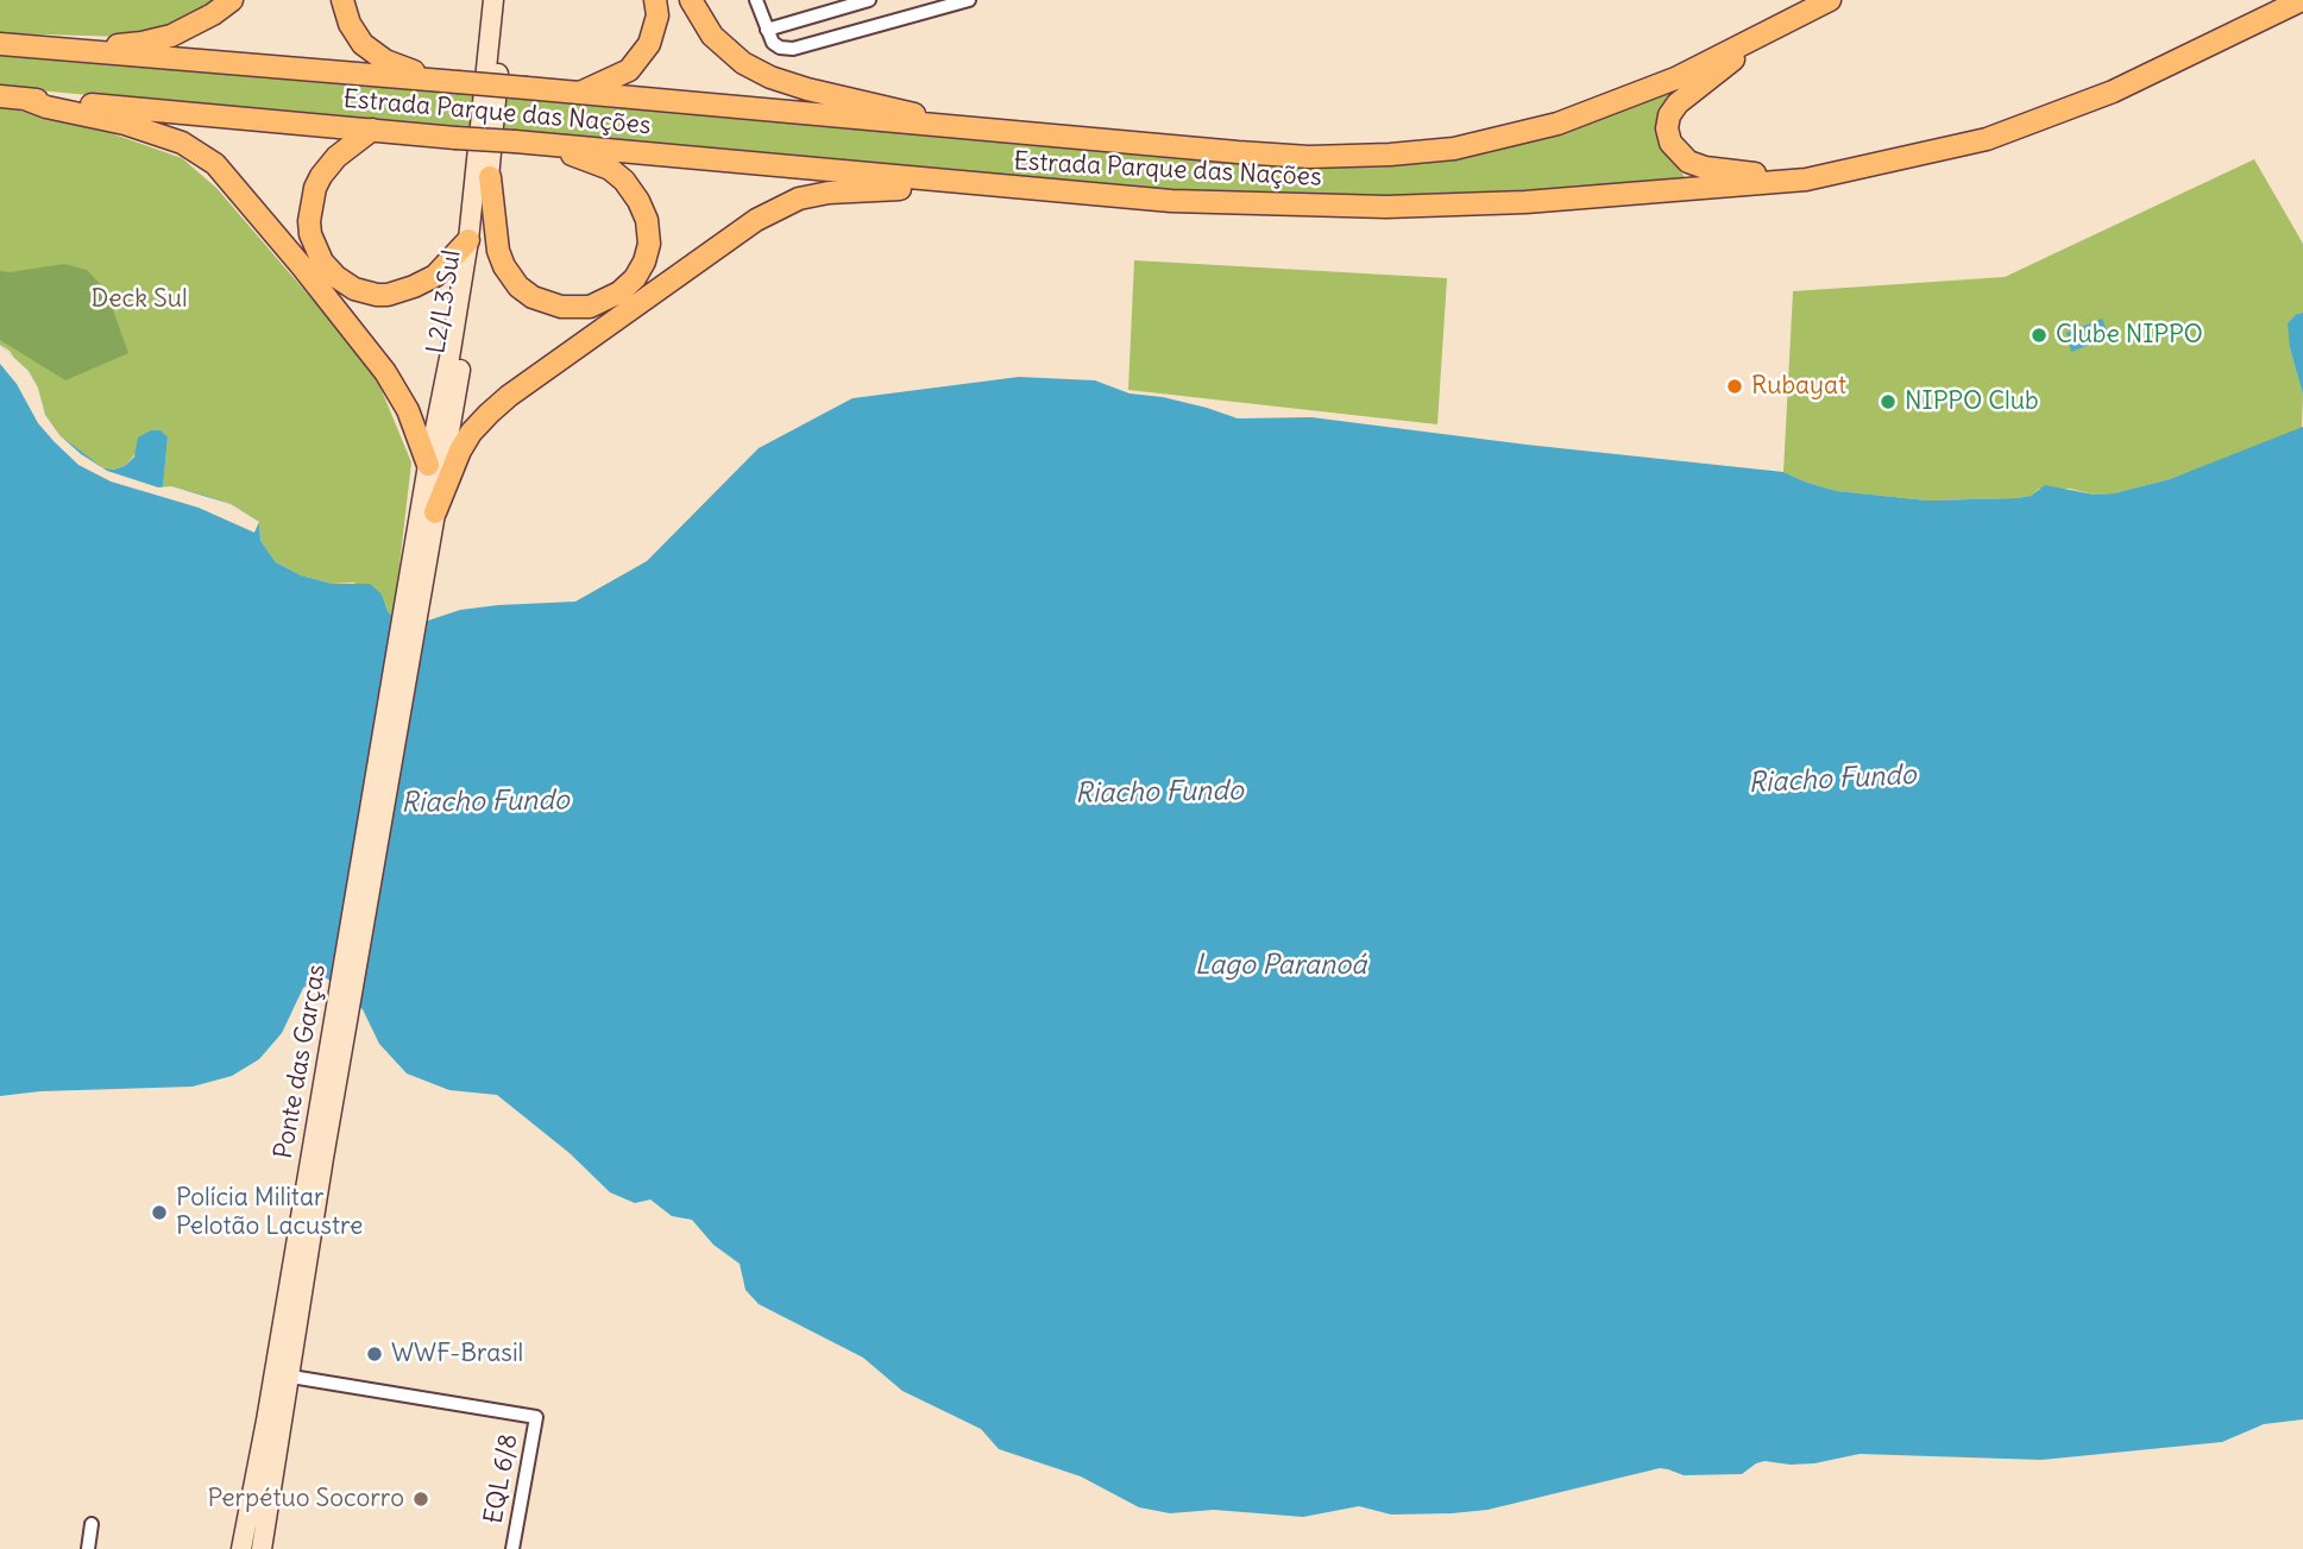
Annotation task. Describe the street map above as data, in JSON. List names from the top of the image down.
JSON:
{
  "streets": {
    "highway": ["Estrada Parque das Nações"],
    "main road": ["L2/L3 Sul", "Ponte das Garças"],
    "street": ["EQL 6/8"]
  },
  "crossings": [
    ["L2/L3 Sul", "Ponte das Garças"],
    ["Ponte das Garças", "EQL 6/8"]
  ],
  "water": ["Riacho Fundo", "Lago Paranoá"],
  "parks": ["Deck Sul"],
  "places": [
    "Clube NIPPO",
    "Rubayat",
    "NIPPO Club",
    "Polícia Militar Pelotão Lacustre",
    "WWF-Brasil",
    "Perpétuo Socorro"
  ]
}
